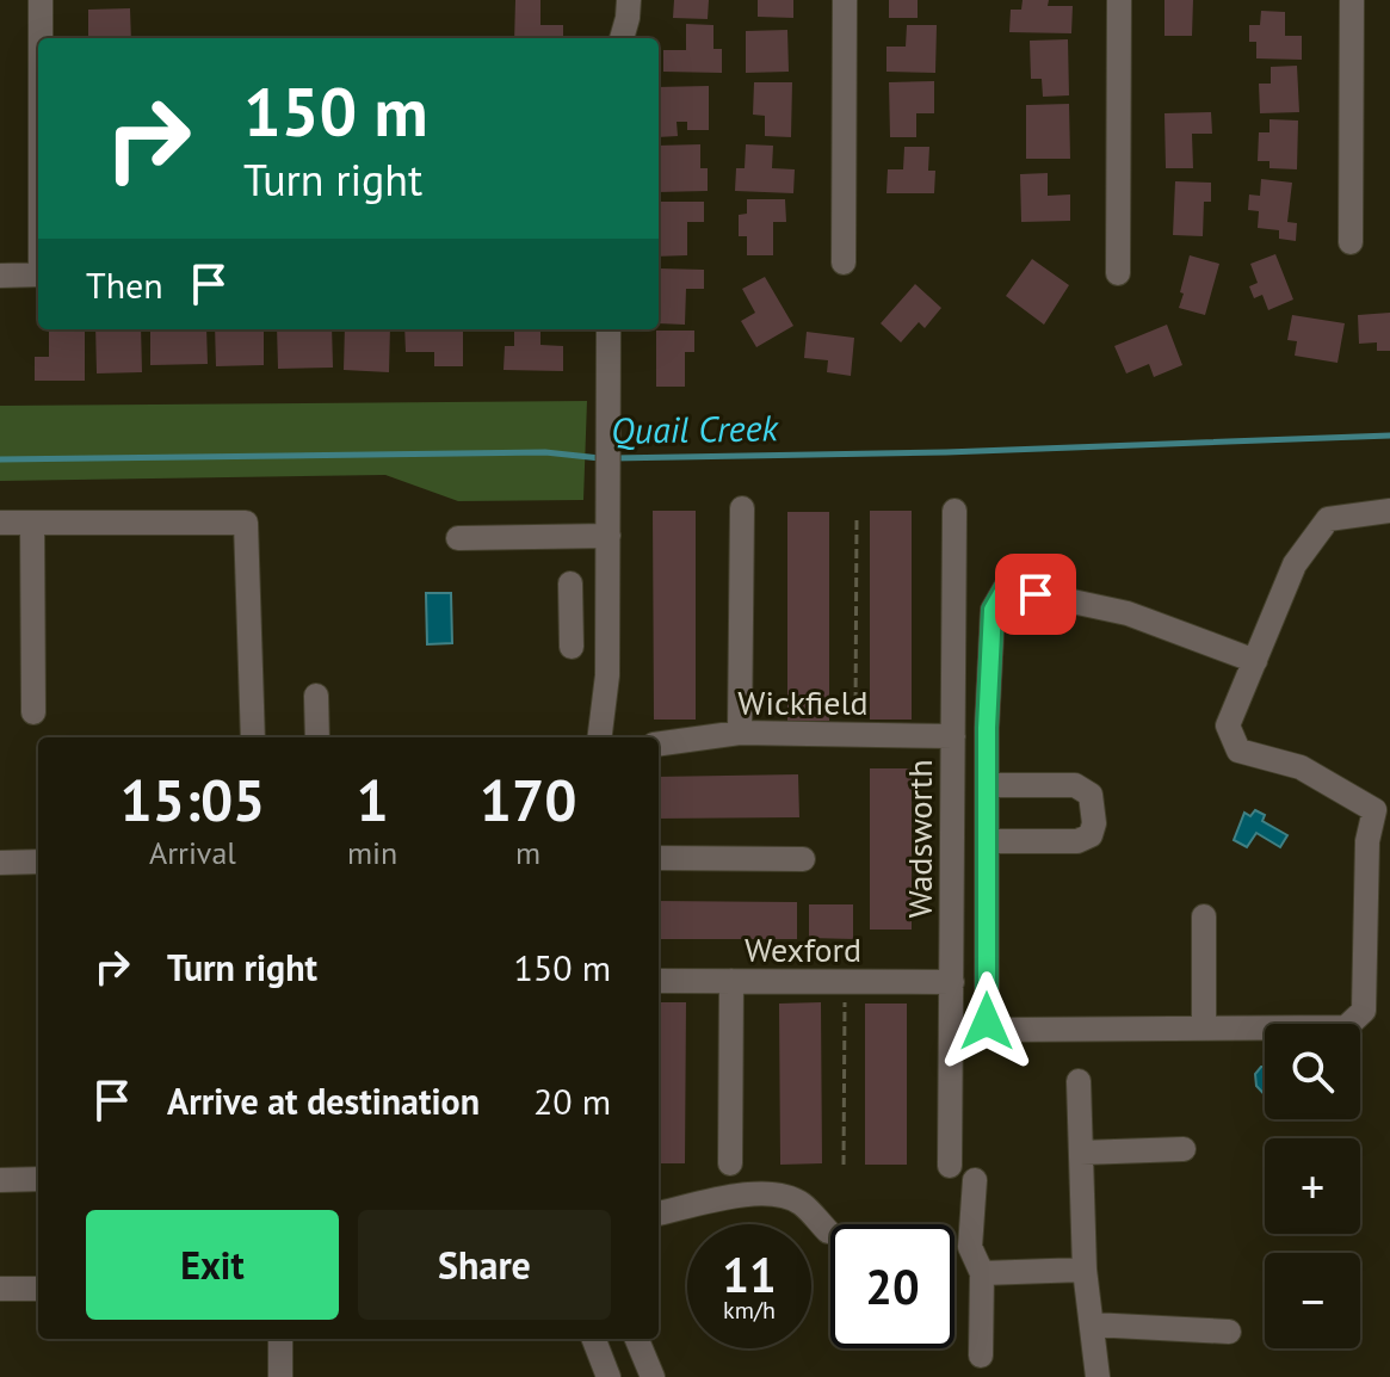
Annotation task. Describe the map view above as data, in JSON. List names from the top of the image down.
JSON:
{
  "streets": {
    "street": ["Wickfield", "Wadsworth", "Wexford"]
  },
  "crossings": [
    ["Wickfield", "Wadsworth"],
    ["Wadsworth", "Wexford"]
  ],
  "water": ["Quail Creek"],
  "page": {
    "turn": ["150 m", "Turn right"],
    "then": "Then",
    "eta": [
      "15:05",
      "Arrival",
      "1",
      "min",
      "170",
      "m"
    ],
    "list": [
      {
        "name": "Turn right",
        "value": "150 m"
      },
      {
        "name": "Arrive at destination",
        "value": "20 m"
      }
    ],
    "map_buttons": ["+", "−"],
    "buttons": ["Exit", "Share"],
    "speed": "11 km/h",
    "limit": "20"
  }
}
